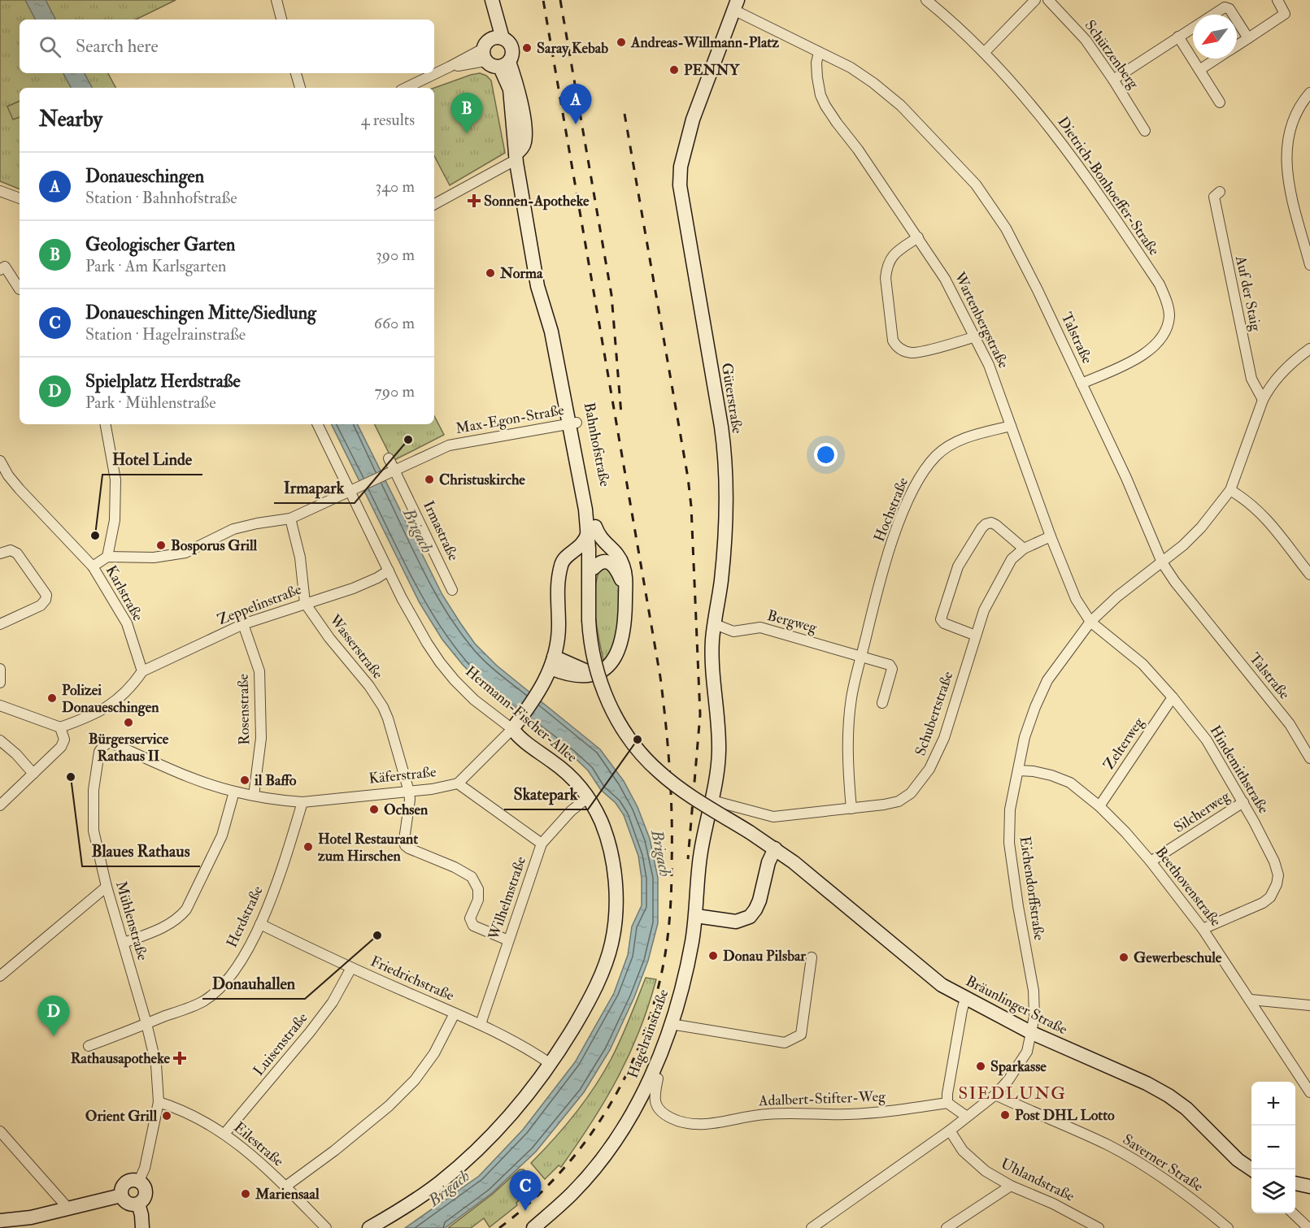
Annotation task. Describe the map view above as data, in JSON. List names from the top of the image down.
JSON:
{
  "streets": {
    "main road": [
      "Güterstraße",
      "Bahnhofstraße",
      "Hermann-Fischer-Allee",
      "Käferstraße",
      "Bräunlinger Straße",
      "Hagelrainstraße"
    ],
    "street": [
      "Schützenberg",
      "Dietrich-Bonhoeffer-Straße",
      "Auf der Staig",
      "Wartenbergstraße",
      "Talstraße",
      "Max-Egon-Straße",
      "Hochstraße",
      "Irmastraße",
      "Karlstraße",
      "Zeppelinstraße",
      "Bergweg",
      "Wasserstraße",
      "Rosenstraße",
      "Schubertstraße",
      "Zelterweg",
      "Hindemithstraße",
      "Silcherweg",
      "Beethovenstraße",
      "Eichendorffstraße",
      "Wilhelmstraße",
      "Herdstraße",
      "Mühlenstraße",
      "Friedrichstraße",
      "Luisenstraße",
      "Adalbert-Stifter-Weg",
      "Eilestraße",
      "Saverner Straße",
      "Uhlandstraße"
    ]
  },
  "crossings": [
    ["Dietrich-Bonhoeffer-Straße", "Talstraße"],
    ["Auf der Staig", "Eichendorffstraße"],
    ["Wartenbergstraße", "Talstraße"],
    ["Wartenbergstraße", "Hochstraße"],
    ["Wartenbergstraße", "Schubertstraße"],
    ["Wartenbergstraße", "Hindemithstraße"],
    ["Wartenbergstraße", "Eichendorffstraße"],
    ["Talstraße", "Güterstraße"],
    ["Talstraße", "Eichendorffstraße"],
    ["Güterstraße", "Bergweg"],
    ["Güterstraße", "Schubertstraße"],
    ["Güterstraße", "Hagelrainstraße"],
    ["Max-Egon-Straße", "Bahnhofstraße"],
    ["Max-Egon-Straße", "Irmastraße"],
    ["Max-Egon-Straße", "Wasserstraße"],
    ["Max-Egon-Straße", "Hermann-Fischer-Allee"],
    ["Bahnhofstraße", "Bräunlinger Straße"],
    ["Hochstraße", "Bergweg"],
    ["Hochstraße", "Schubertstraße"],
    ["Karlstraße", "Zeppelinstraße"],
    ["Zeppelinstraße", "Wasserstraße"],
    ["Zeppelinstraße", "Rosenstraße"],
    ["Zeppelinstraße", "Hermann-Fischer-Allee"],
    ["Wasserstraße", "Käferstraße"],
    ["Wasserstraße", "Wilhelmstraße"],
    ["Rosenstraße", "Käferstraße"],
    ["Schubertstraße", "Hagelrainstraße"],
    ["Hermann-Fischer-Allee", "Käferstraße"],
    ["Hermann-Fischer-Allee", "Wilhelmstraße"],
    ["Hermann-Fischer-Allee", "Friedrichstraße"],
    ["Zelterweg", "Hindemithstraße"],
    ["Zelterweg", "Beethovenstraße"],
    ["Hindemithstraße", "Silcherweg"],
    ["Hindemithstraße", "Beethovenstraße"],
    ["Hindemithstraße", "Eichendorffstraße"],
    ["Käferstraße", "Herdstraße"],
    ["Käferstraße", "Mühlenstraße"],
    ["Silcherweg", "Beethovenstraße"],
    ["Beethovenstraße", "Eichendorffstraße"],
    ["Eichendorffstraße", "Bräunlinger Straße"],
    ["Eichendorffstraße", "Saverner Straße"],
    ["Eichendorffstraße", "Uhlandstraße"],
    ["Wilhelmstraße", "Friedrichstraße"],
    ["Herdstraße", "Mühlenstraße"],
    ["Herdstraße", "Friedrichstraße"],
    ["Mühlenstraße", "Eilestraße"],
    ["Friedrichstraße", "Luisenstraße"],
    ["Hagelrainstraße", "Adalbert-Stifter-Weg"],
    ["Luisenstraße", "Eilestraße"]
  ],
  "districts": ["SIEDLUNG"],
  "water": ["Brigach"],
  "places": {
    "other": [
      "Andreas-Willmann-Platz",
      "Saray Kebab",
      "PENNY",
      "Norma",
      "Irmapark",
      "Christuskirche",
      "Hotel Linde",
      "Bosporus Grill",
      "Polizei Donaueschingen",
      "Bürgerservice Rathaus II",
      "Skatepark",
      "Blaues Rathaus",
      "il Baffo",
      "Ochsen",
      "Hotel Restaurant zum Hirschen",
      "Donauhallen",
      "Donau Pilsbar",
      "Gewerbeschule",
      "Sparkasse",
      "Post DHL Lotto",
      "Orient Grill",
      "Mariensaal"
    ],
    "health": ["Sonnen-Apotheke", "Rathausapotheke"]
  },
  "north": "bottom left",
  "page": {
    "search": "Search here",
    "pins": [
      "A",
      "B",
      "D",
      "C"
    ],
    "heading": ["Nearby", "4 results"],
    "list": [
      {
        "mark": "A",
        "name": "Donaueschingen",
        "note": "Station · Bahnhofstraße",
        "value": "340 m"
      },
      {
        "mark": "B",
        "name": "Geologischer Garten",
        "note": "Park · Am Karlsgarten",
        "value": "390 m"
      },
      {
        "mark": "C",
        "name": "Donaueschingen Mitte/Siedlung",
        "note": "Station · Hagelrainstraße",
        "value": "660 m"
      },
      {
        "mark": "D",
        "name": "Spielplatz Herdstraße",
        "note": "Park · Mühlenstraße",
        "value": "790 m"
      }
    ],
    "map_buttons": ["+", "−"]
  }
}
